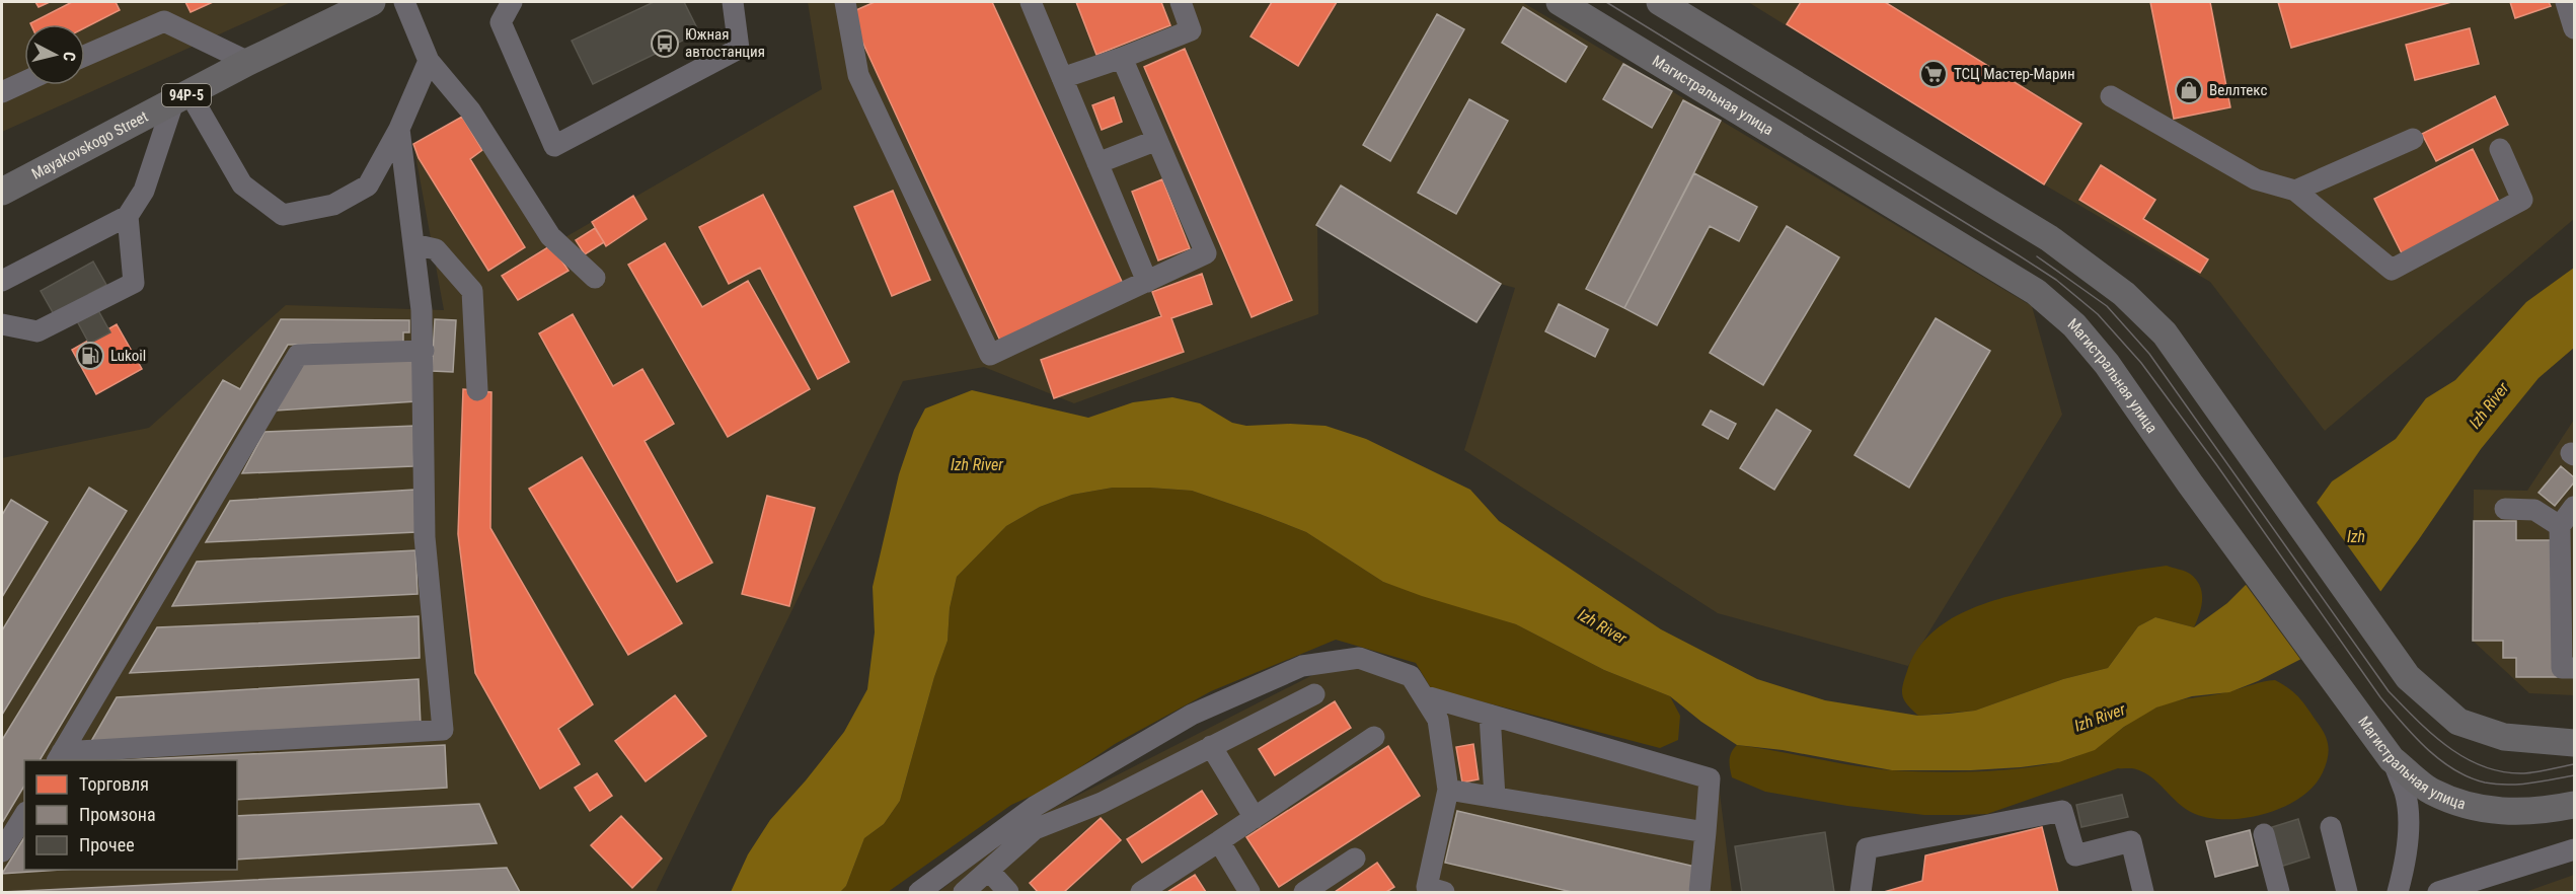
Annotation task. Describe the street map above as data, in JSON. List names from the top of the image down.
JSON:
{
  "streets": {
    "main road": ["94Р-5", "Магистральная улица", "Mayakovskogo Street"]
  },
  "water": ["Izh River", "Izh"],
  "places": {
    "bus stop": ["Южная автостанция"],
    "supermarket": ["ТСЦ Мастер-Марин"],
    "shop": ["Веллтекс"],
    "fuel station": ["Lukoil"]
  },
  "legend": ["Торговля", "Промзона", "Прочее"],
  "north": "right"
}
